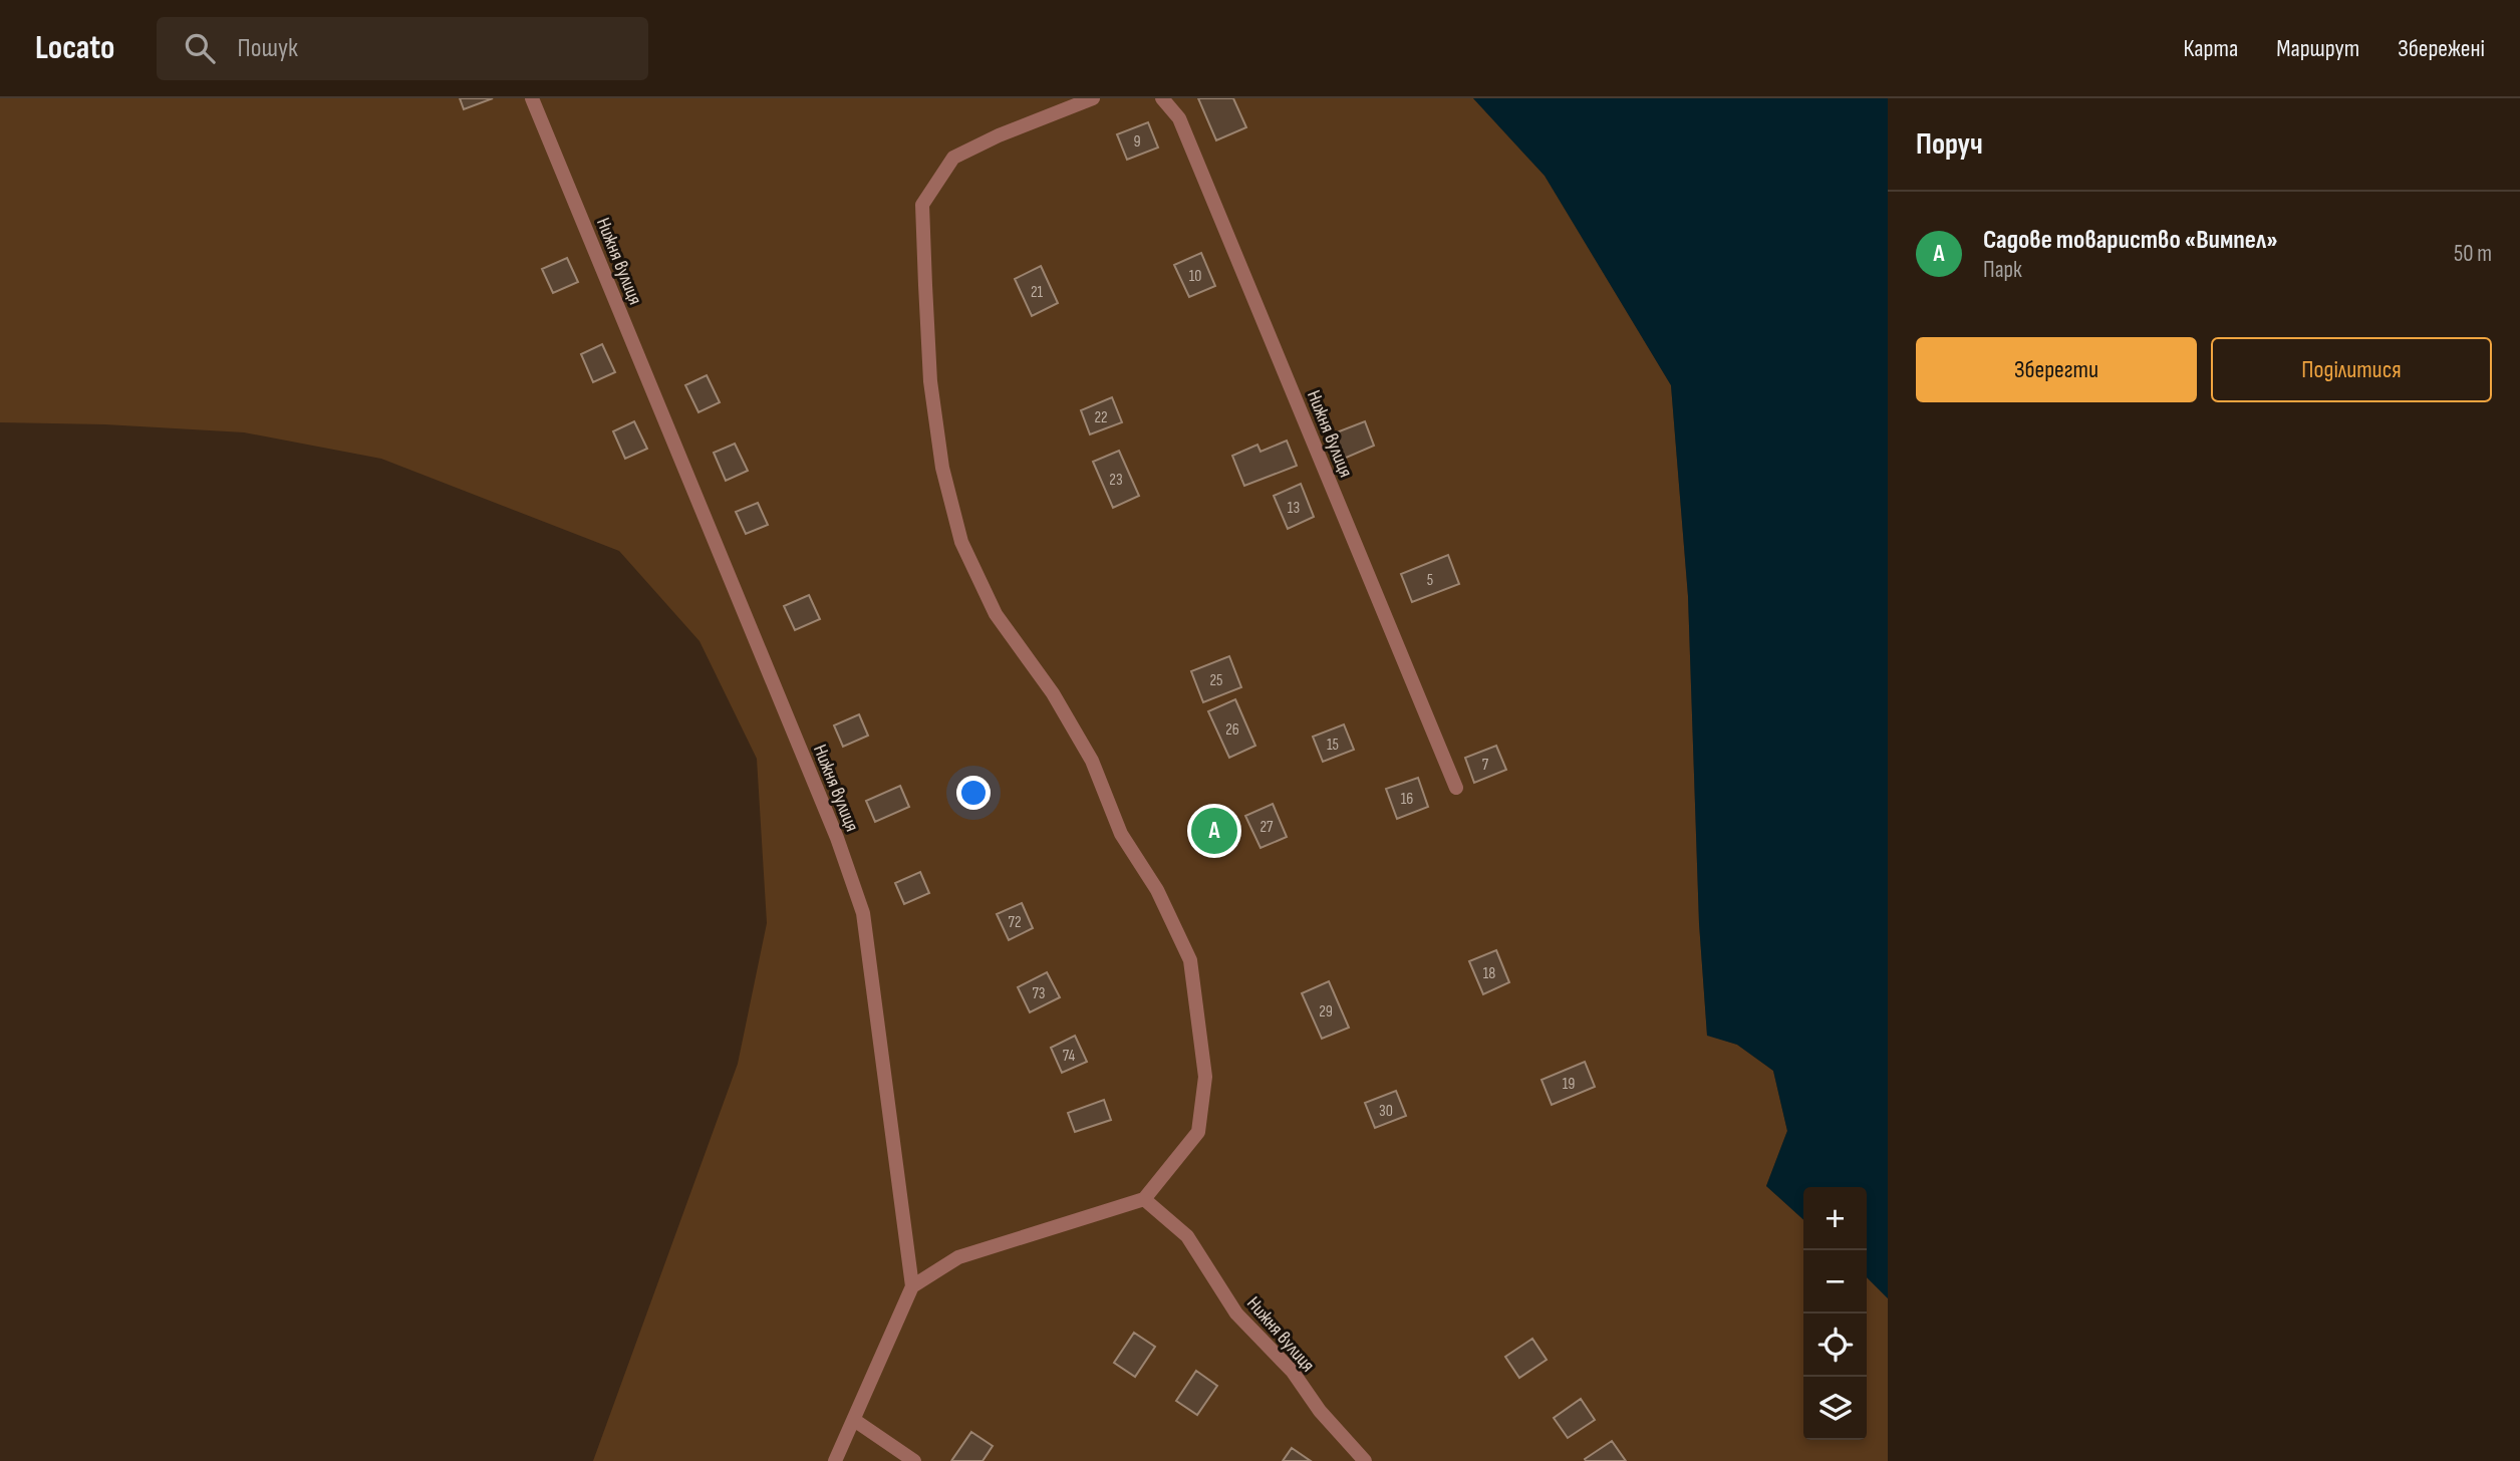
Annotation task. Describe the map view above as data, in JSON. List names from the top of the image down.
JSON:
{
  "streets": {
    "lane": ["Нижня вулиця"]
  },
  "house_numbers": [
    "9",
    "10",
    "21",
    "22",
    "23",
    "13",
    "5",
    "25",
    "26",
    "15",
    "7",
    "16",
    "27",
    "72",
    "18",
    "73",
    "29",
    "74",
    "19",
    "30"
  ],
  "page": {
    "header": "Locato",
    "search": "Пошук",
    "nav": ["Карта", "Маршрут", "Збережені"],
    "heading": "Поруч",
    "list": [
      {
        "mark": "A",
        "name": "Садове товариство «Вимпел»",
        "note": "Парк",
        "value": "50 m"
      }
    ],
    "buttons": ["Зберегти", "Поділитися"],
    "pins": "A",
    "map_buttons": ["+", "−"]
  }
}
